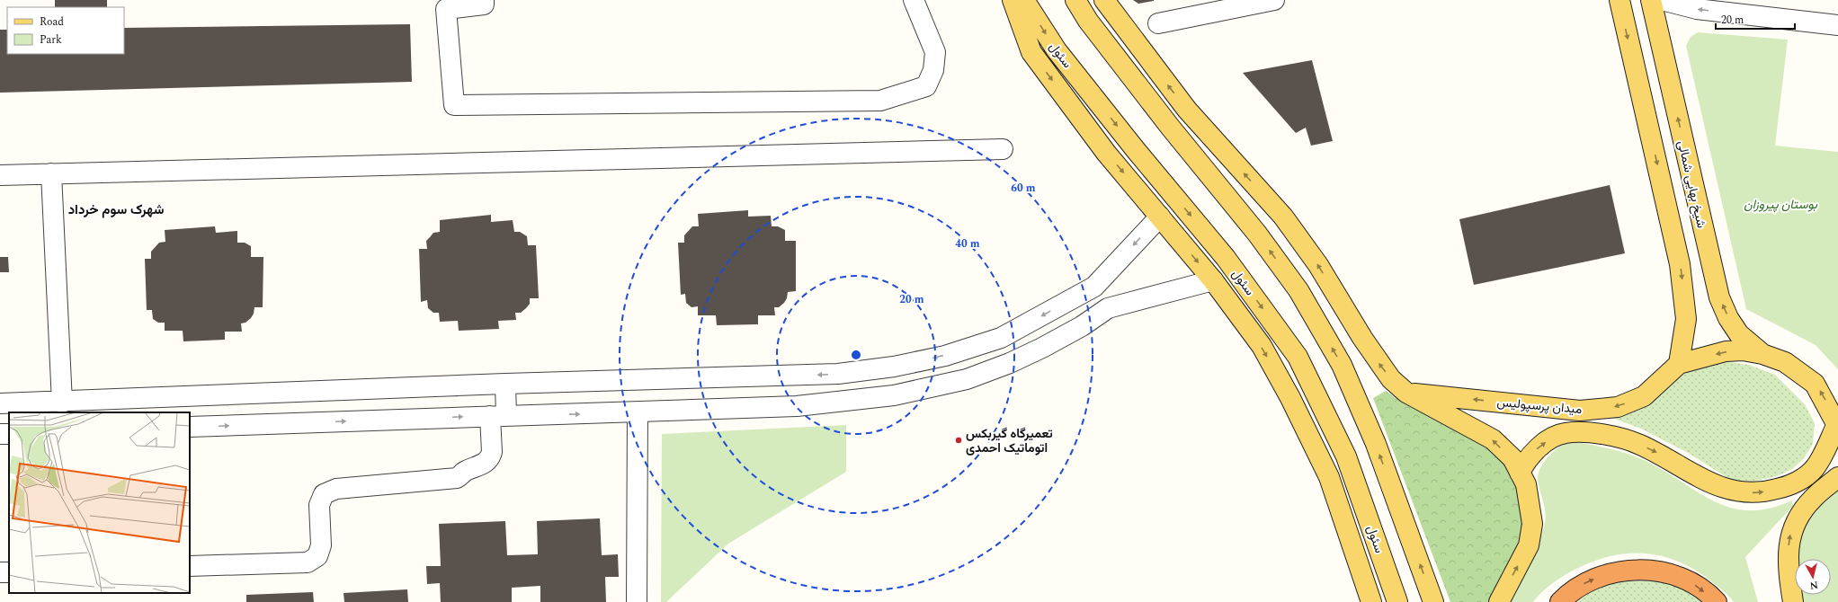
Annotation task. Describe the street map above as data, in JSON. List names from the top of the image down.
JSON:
{
  "streets": {
    "main road": ["سئول", "شیخ بهایی شمالی", "میدان پرسپولیس"]
  },
  "crossings": [
    ["شیخ بهایی شمالی", "میدان پرسپولیس"]
  ],
  "one_way": ["میدان پرسپولیس"],
  "districts": ["شهرک سوم خرداد"],
  "parks": ["بوستان پیروزان"],
  "places": ["تعمیرگاه گیربکس اتوماتیک احمدی"],
  "legend": ["Road", "Park"],
  "scale_bar": "20 m",
  "north": "bottom",
  "rings": ["60 m", "40 m", "20 m"]
}
